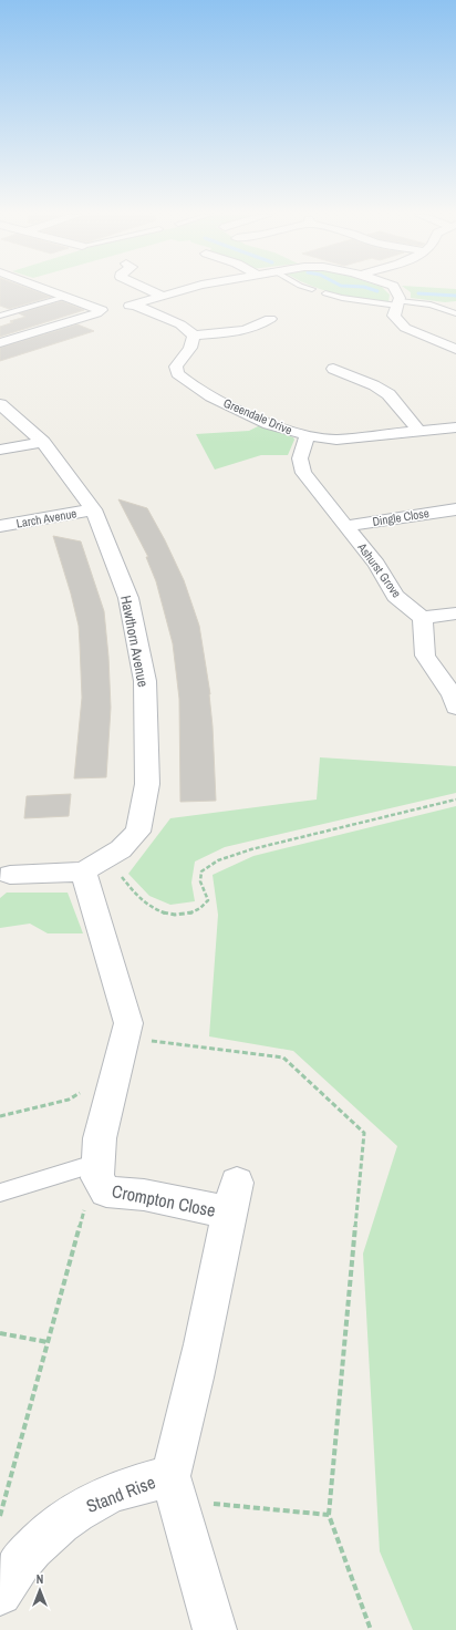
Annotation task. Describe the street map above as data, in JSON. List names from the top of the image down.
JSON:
{
  "streets": {
    "street": [
      "Greendale Drive",
      "Dingle Close",
      "Larch Avenue",
      "Ashurst Grove",
      "Hawthorn Avenue",
      "Crompton Close",
      "Stand Rise"
    ]
  },
  "crossings": [
    ["Greendale Drive", "Ashurst Grove"],
    ["Dingle Close", "Ashurst Grove"],
    ["Larch Avenue", "Hawthorn Avenue"],
    ["Crompton Close", "Stand Rise"]
  ],
  "north": "top"
}
